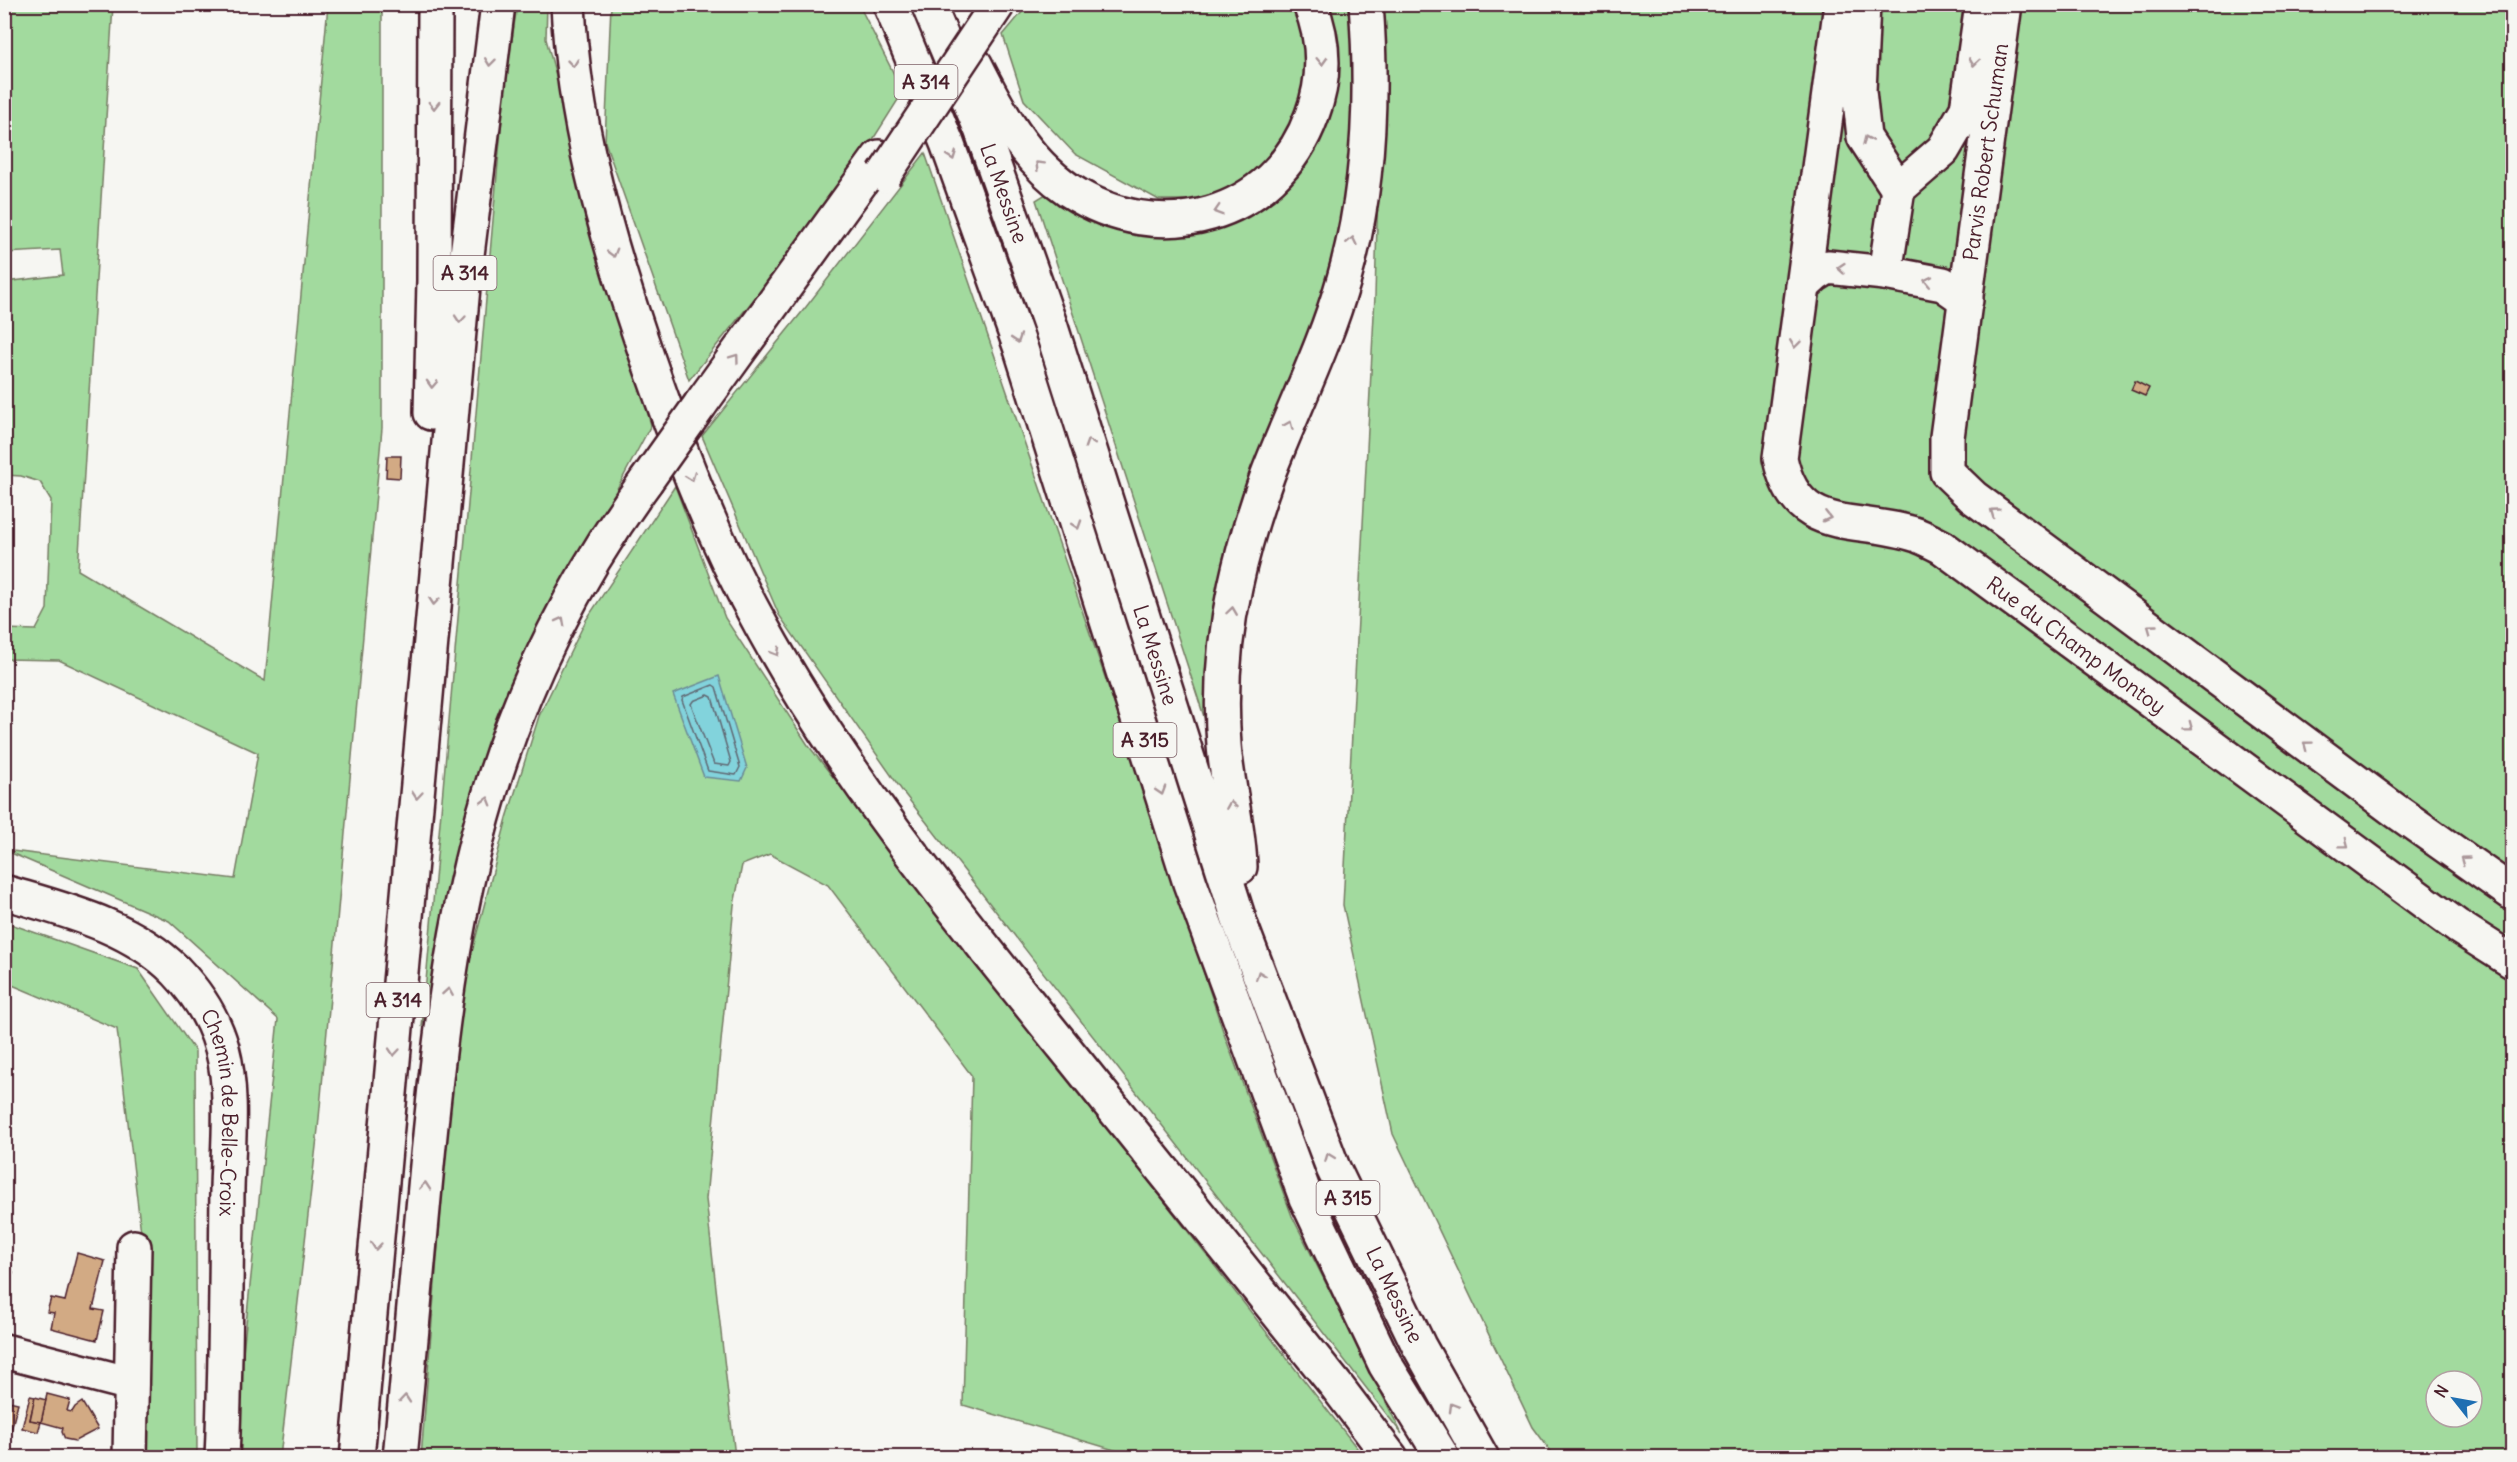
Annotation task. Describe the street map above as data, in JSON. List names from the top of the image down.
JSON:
{
  "streets": {
    "main road": [
      "A 314",
      "Parvis Robert Schuman",
      "La Messine",
      "Rue du Champ Montoy",
      "A 315",
      "Chemin de Belle-Croix"
    ]
  },
  "north": "top left"
}
